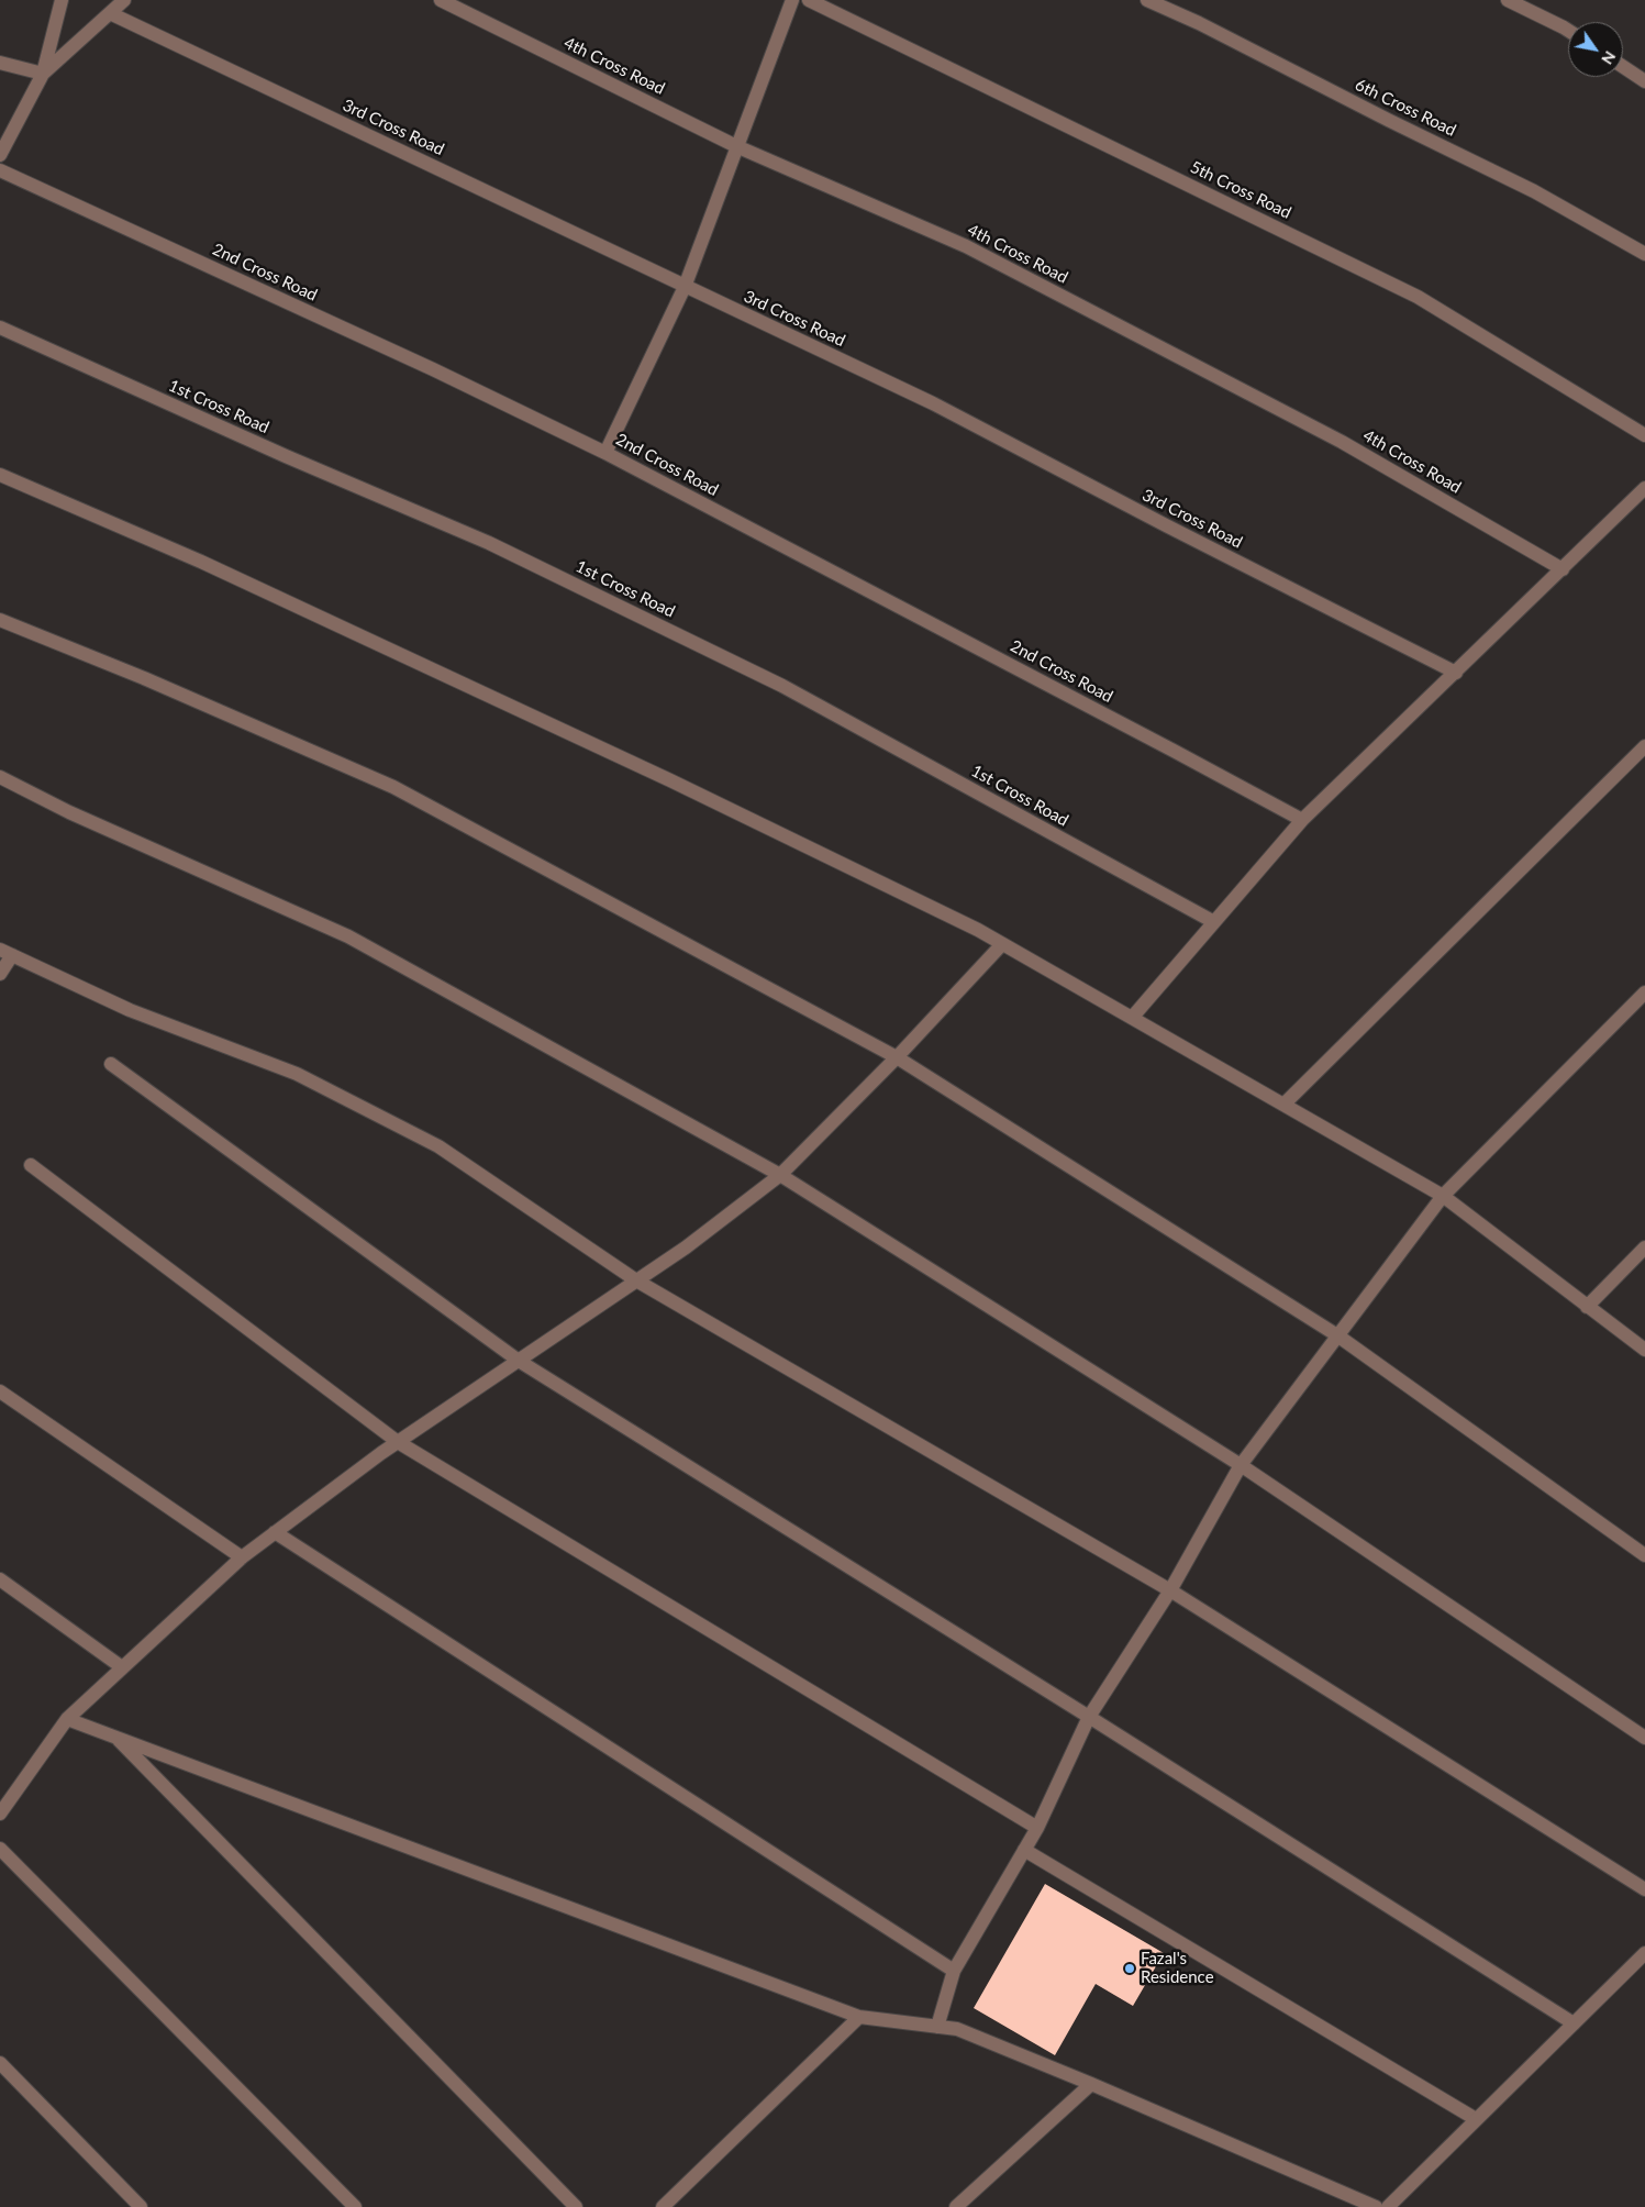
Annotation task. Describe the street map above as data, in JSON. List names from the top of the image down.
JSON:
{
  "streets": {
    "street": [
      "4th Cross Road",
      "6th Cross Road",
      "3rd Cross Road",
      "5th Cross Road",
      "2nd Cross Road",
      "1st Cross Road"
    ]
  },
  "places": ["Fazal's Residence"],
  "north": "bottom right"
}
